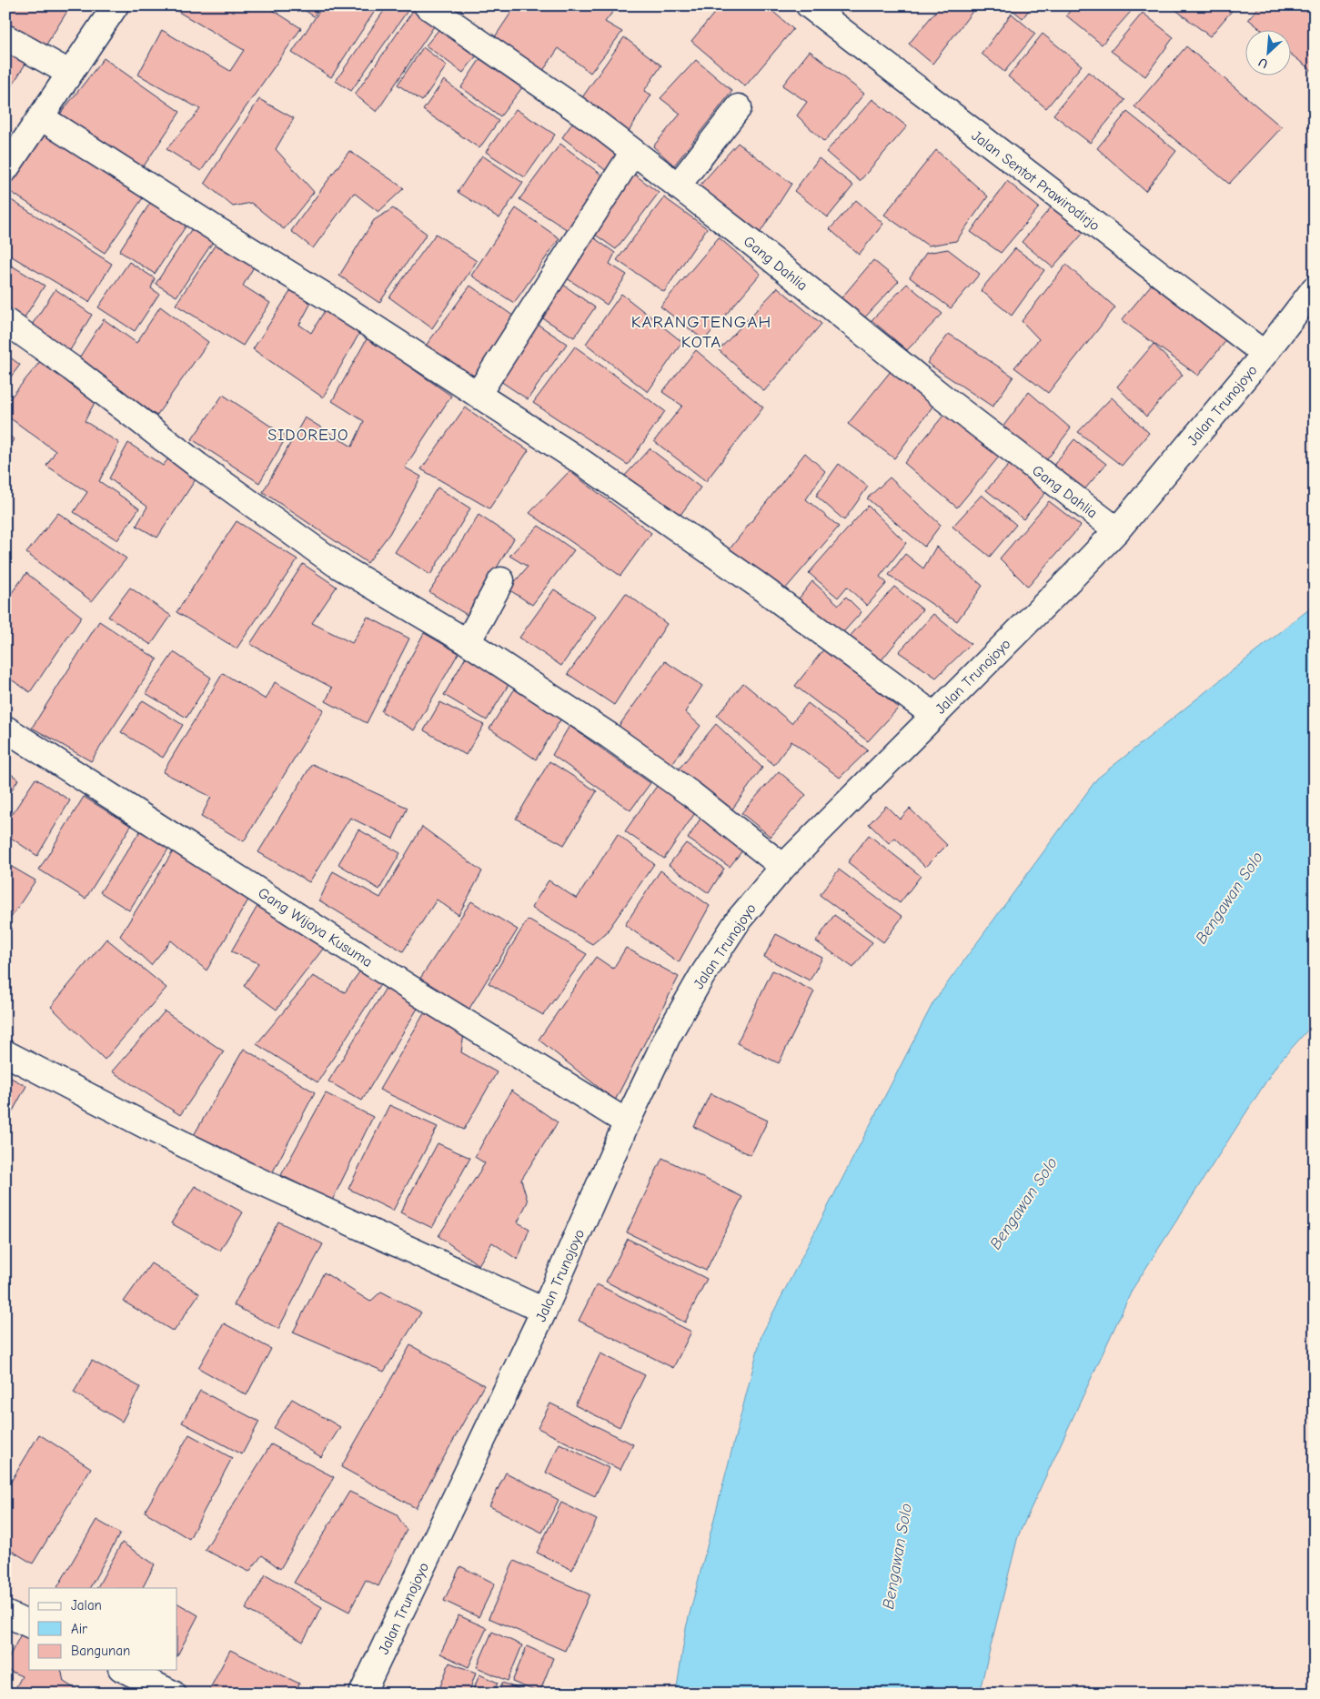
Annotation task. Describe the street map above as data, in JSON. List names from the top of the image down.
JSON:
{
  "streets": {
    "street": [
      "Jalan Sentot Prawirodirjo",
      "Gang Dahlia",
      "Jalan Trunojoyo",
      "Gang Wijaya Kusuma"
    ]
  },
  "crossings": [
    ["Jalan Sentot Prawirodirjo", "Jalan Trunojoyo"],
    ["Gang Dahlia", "Jalan Trunojoyo"],
    ["Jalan Trunojoyo", "Gang Wijaya Kusuma"]
  ],
  "districts": ["KARANGTENGAH KOTA", "SIDOREJO"],
  "water": ["Bengawan Solo"],
  "legend": ["Jalan", "Air", "Bangunan"],
  "north": "bottom left"
}
